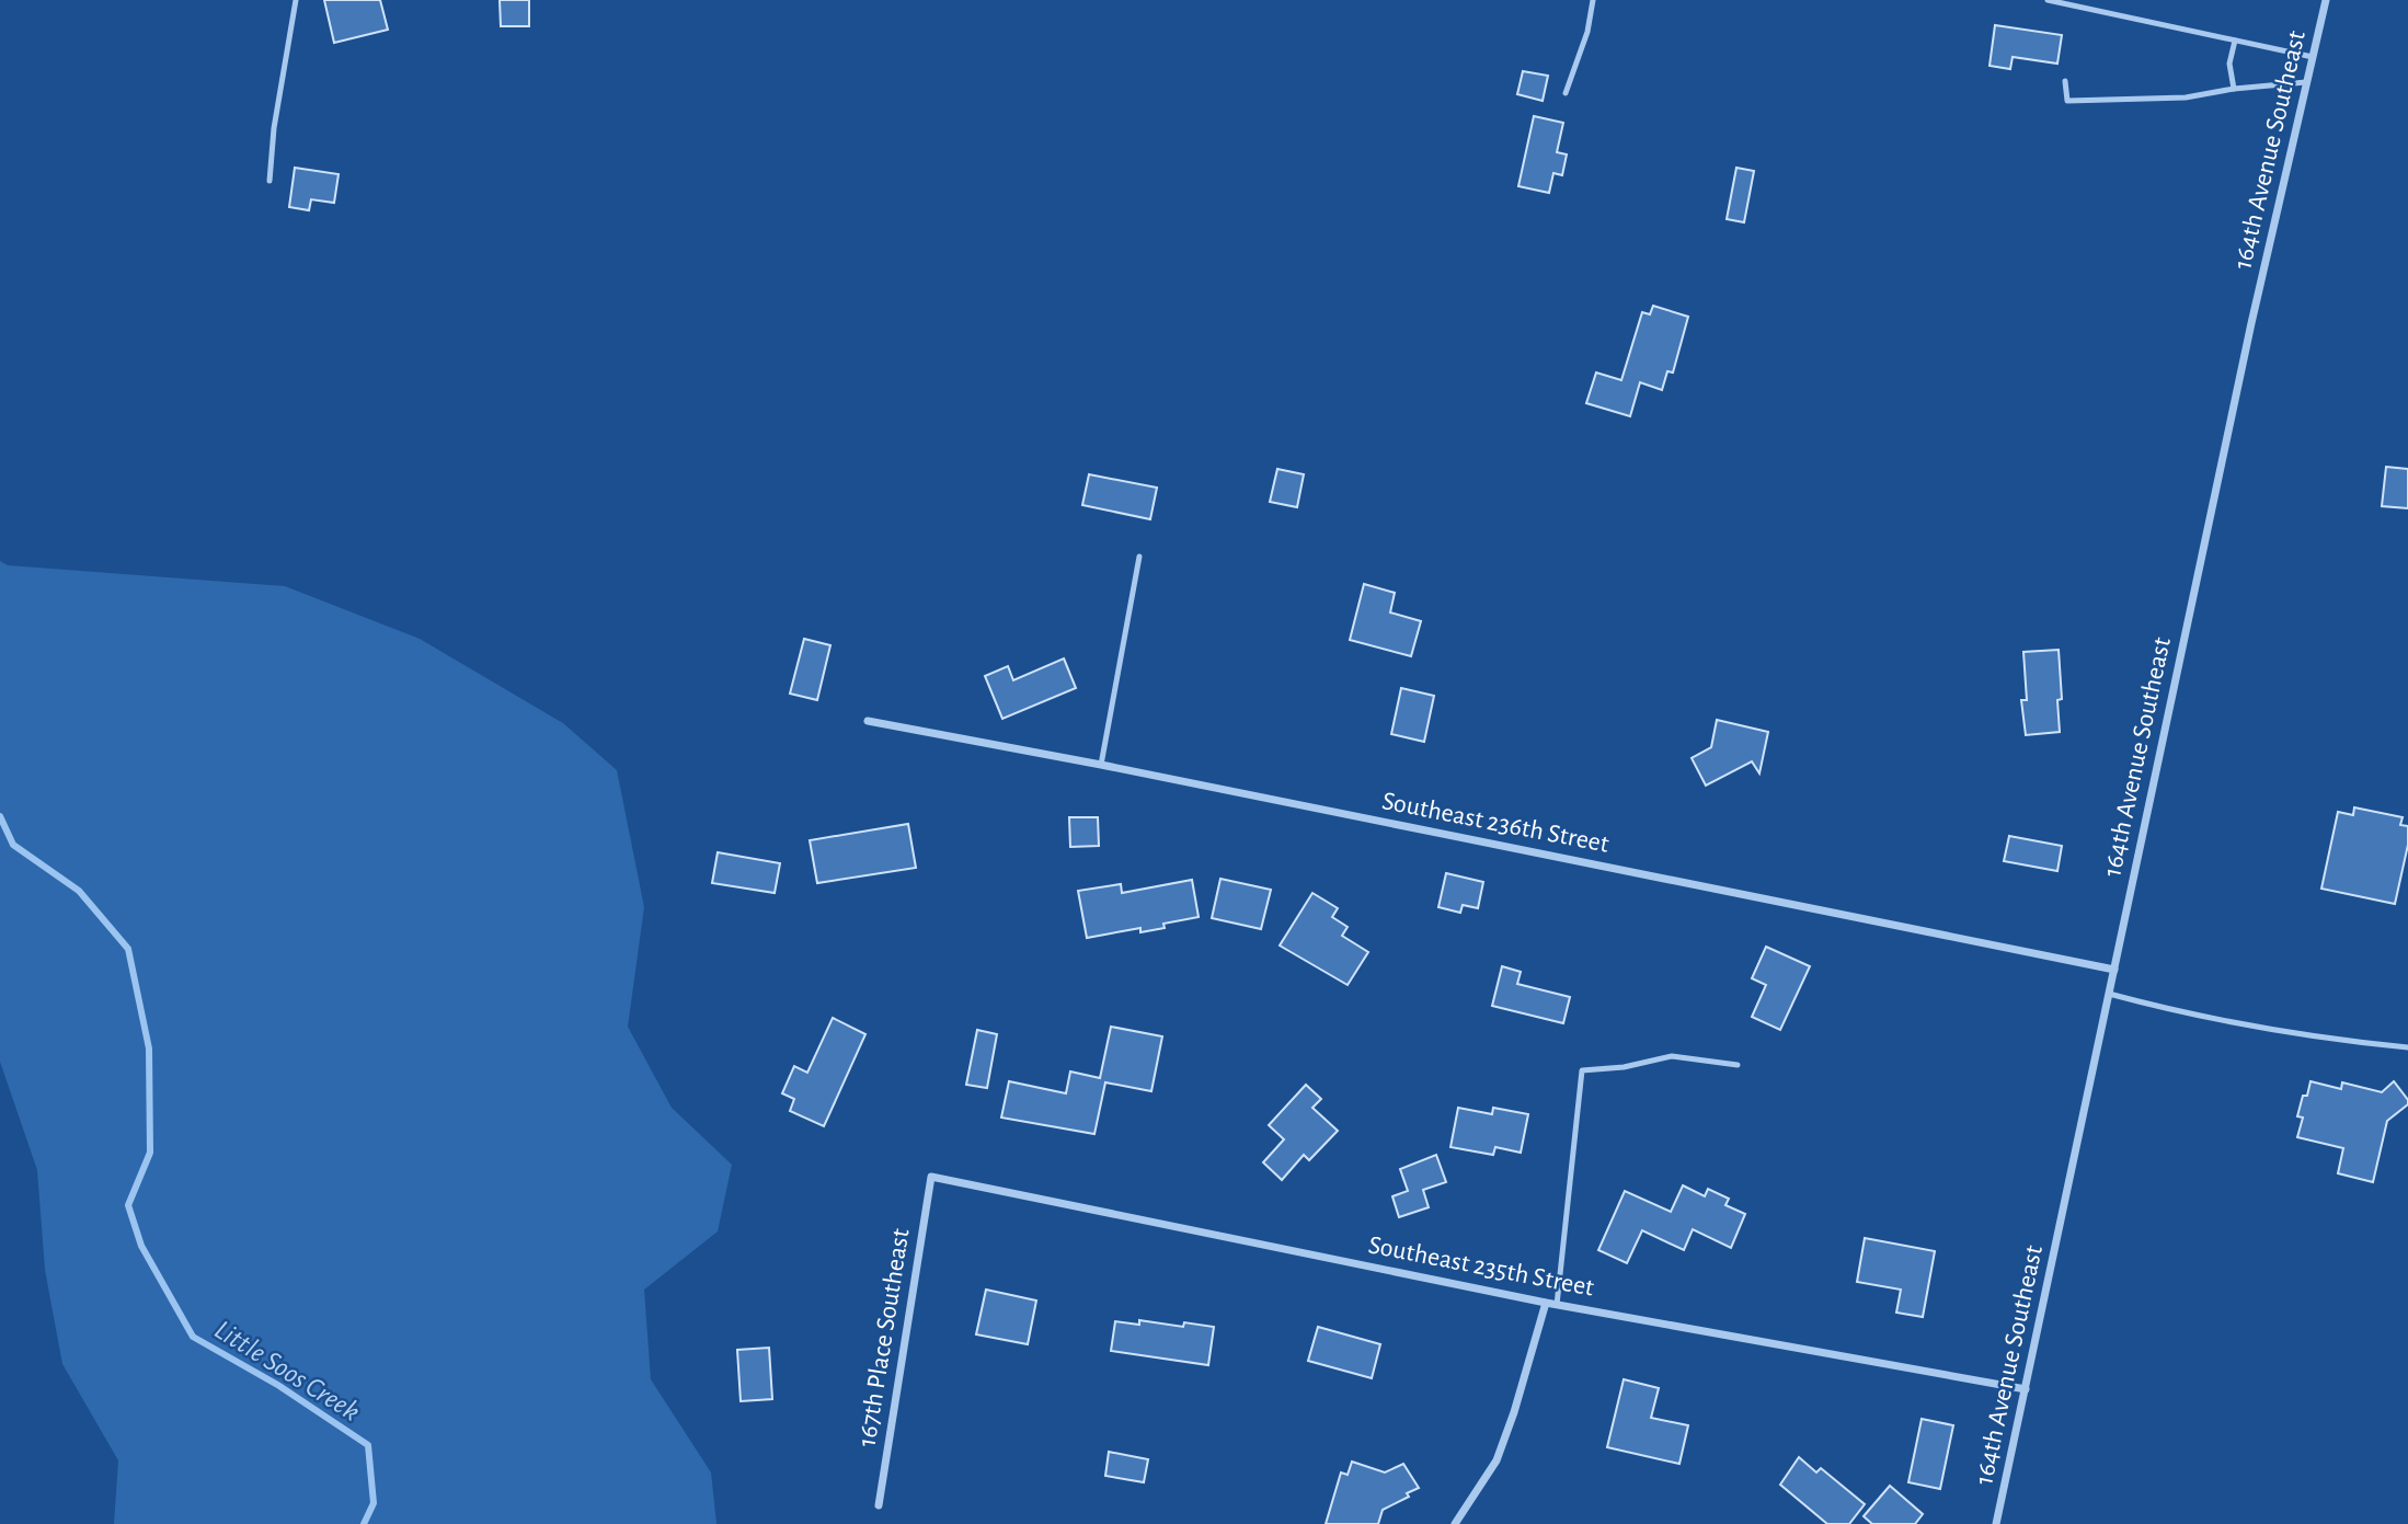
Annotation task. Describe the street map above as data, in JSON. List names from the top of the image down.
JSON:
{
  "streets": {
    "street": [
      "164th Avenue Southeast",
      "Southeast 236th Street",
      "Southeast 235th Street",
      "167th Place Southeast"
    ]
  },
  "crossings": [
    ["164th Avenue Southeast", "Southeast 236th Street"],
    ["164th Avenue Southeast", "Southeast 235th Street"],
    ["Southeast 235th Street", "167th Place Southeast"]
  ],
  "water": ["Little Soos Creek"]
}
